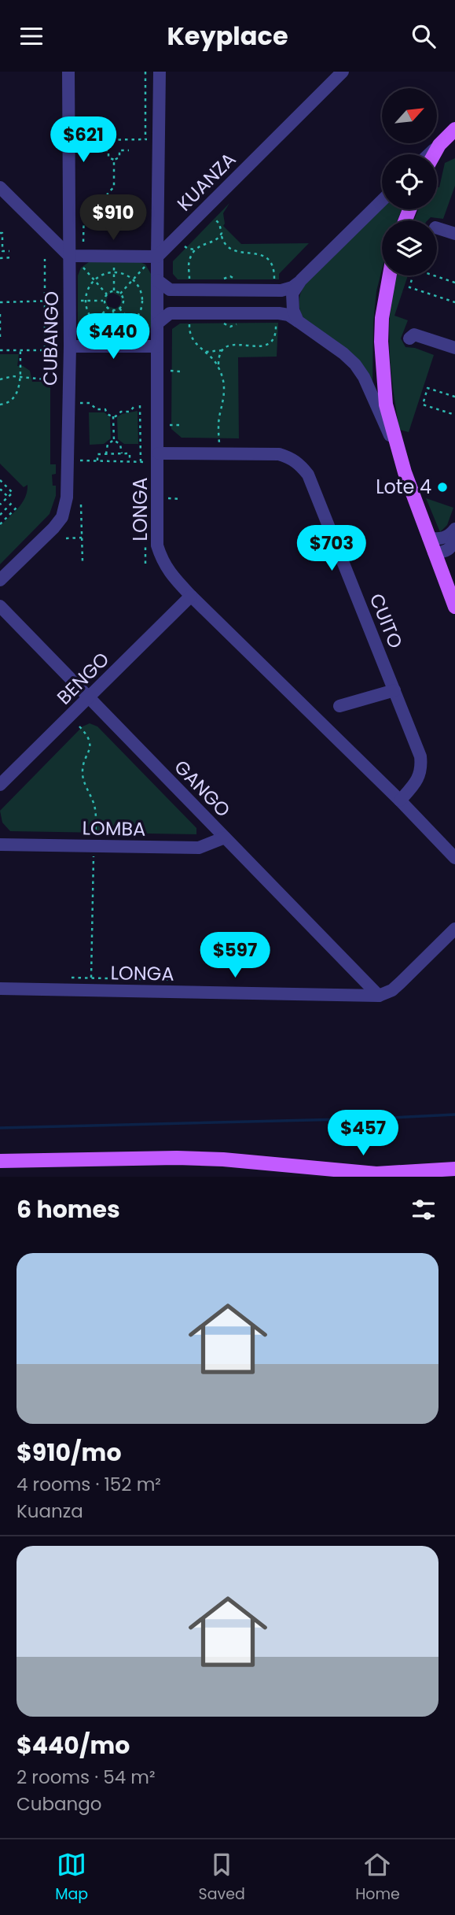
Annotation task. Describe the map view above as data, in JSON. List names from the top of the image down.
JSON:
{
  "streets": {
    "street": [
      "KUANZA",
      "CUBANGO",
      "LONGA",
      "CUITO",
      "BENGO",
      "GANGO",
      "LOMBA"
    ]
  },
  "crossings": [
    ["KUANZA", "LONGA"],
    ["LONGA", "CUITO"],
    ["LONGA", "BENGO"],
    ["LONGA", "GANGO"],
    ["BENGO", "GANGO"],
    ["GANGO", "LOMBA"]
  ],
  "places": ["Lote 4"],
  "north": "top right",
  "page": {
    "header": "Keyplace",
    "price": [
      "$621",
      "$910",
      "$440",
      "$703",
      "$597",
      "$457"
    ],
    "heading": "6 homes",
    "list": [
      {
        "name": "$910/mo",
        "note": "4 rooms · 152 m² · Kuanza"
      },
      {
        "name": "$440/mo",
        "note": "2 rooms · 54 m² · Cubango"
      }
    ],
    "tabs": ["Map", "Saved", "Home"]
  }
}
